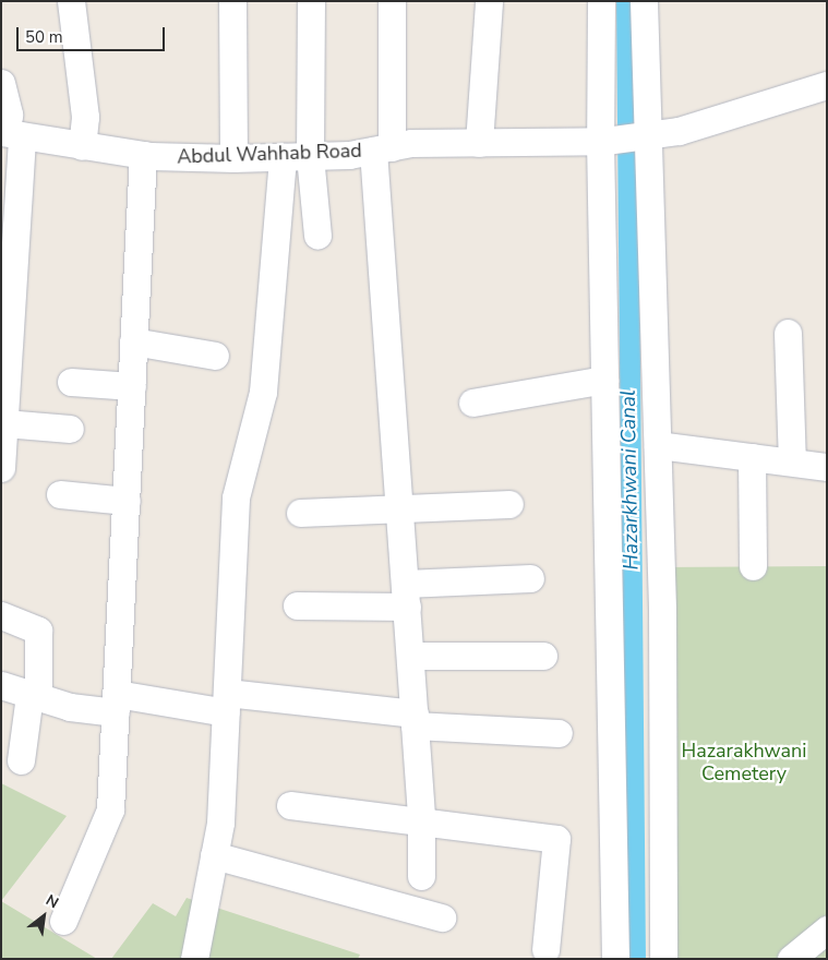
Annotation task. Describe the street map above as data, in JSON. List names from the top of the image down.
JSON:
{
  "streets": {
    "street": ["Abdul Wahhab Road"]
  },
  "water": ["Hazarkhwani Canal"],
  "parks": ["Hazarakhwani Cemetery"],
  "scale_bar": "50 m",
  "north": "top right"
}
